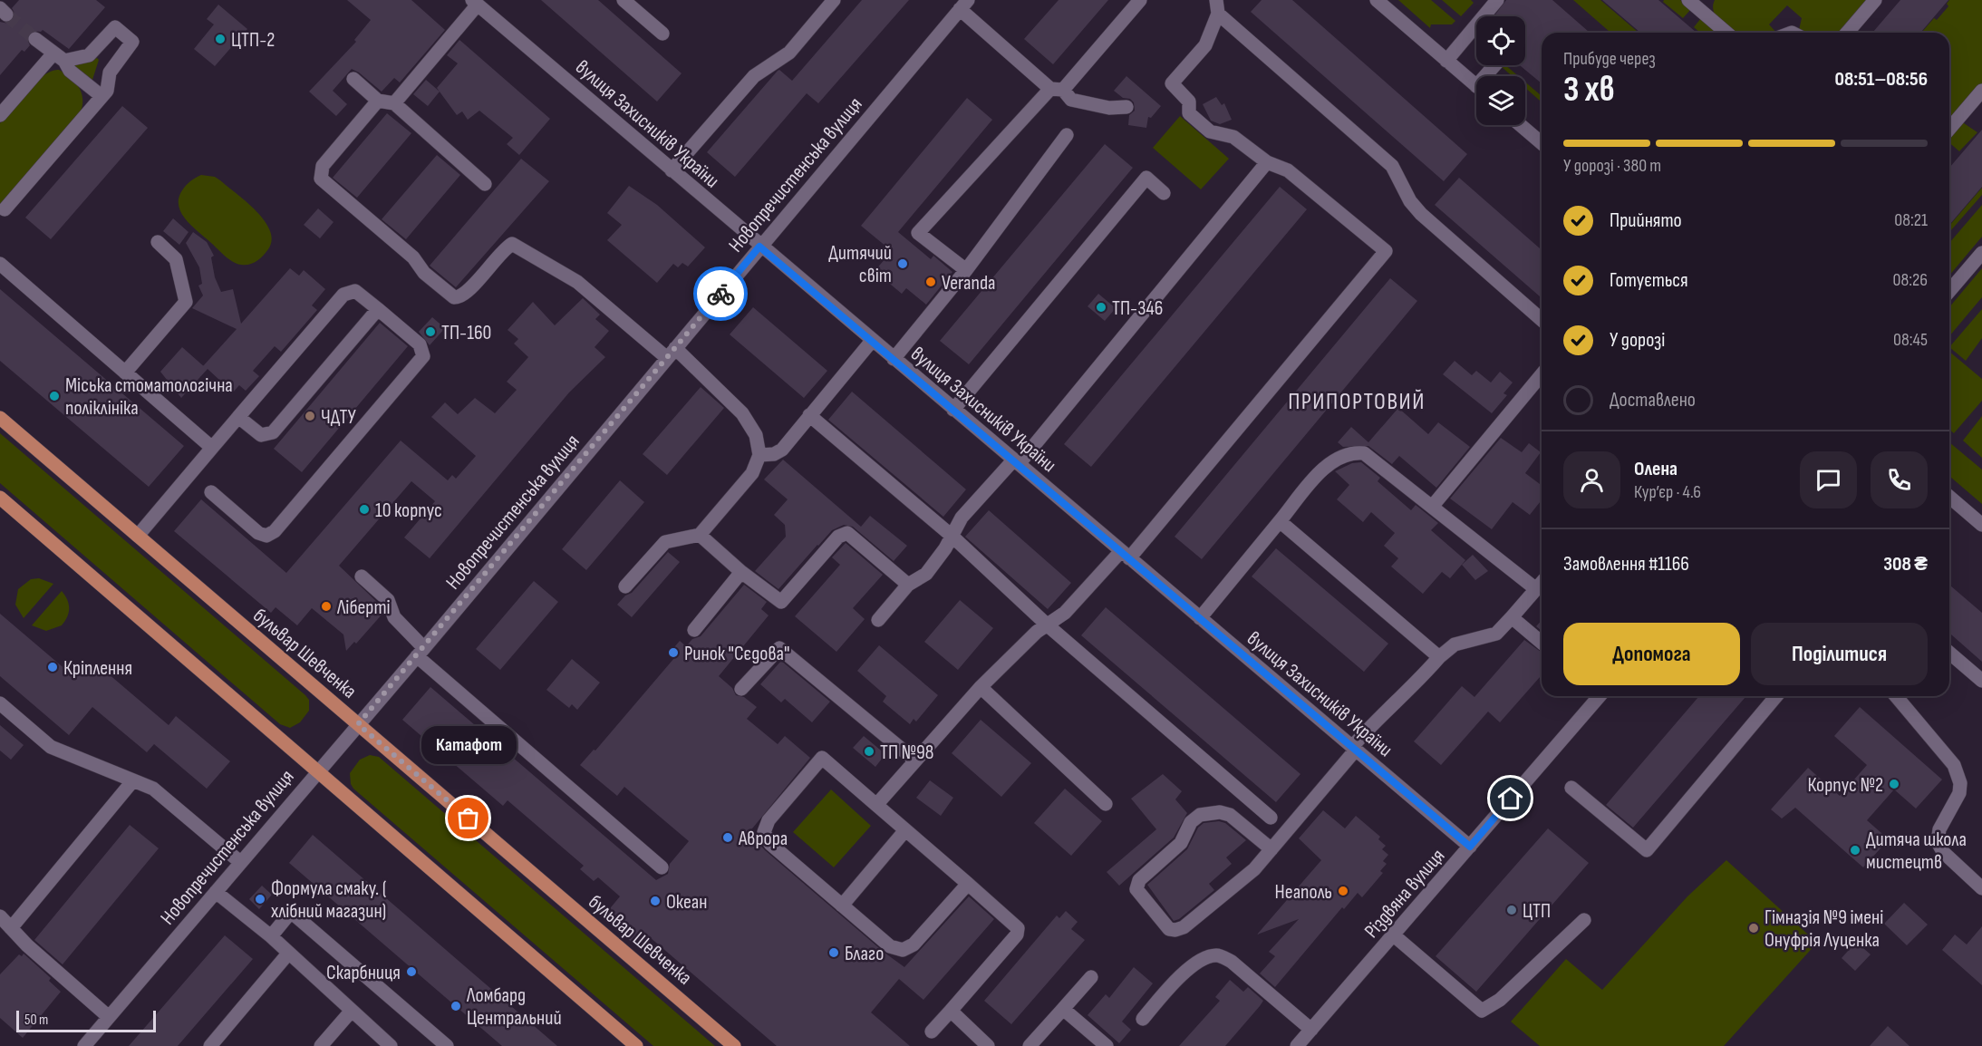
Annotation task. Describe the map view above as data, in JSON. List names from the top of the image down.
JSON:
{
  "streets": {
    "main road": ["бульвар Шевченка"],
    "street": ["вулиця Захисників України", "Новопречистенська вулиця", "Різдвяна вулиця"]
  },
  "crossings": [
    ["вулиця Захисників України", "Новопречистенська вулиця"],
    ["вулиця Захисників України", "Різдвяна вулиця"],
    ["Новопречистенська вулиця", "бульвар Шевченка"]
  ],
  "districts": ["ПРИПОРТОВИЙ"],
  "places": [
    "ЦТП-2",
    "Дитячий світ",
    "Veranda",
    "ТП-346",
    "ТП-160",
    "Міська стоматологічна поліклініка",
    "ЧДТУ",
    "10 корпус",
    "Ліберті",
    "Ринок \"Сєдова\"",
    "Кріплення",
    "ТП №98",
    "Корпус №2",
    "Катафот",
    "Аврора",
    "Дитяча школа мистецтв",
    "Неаполь",
    "Формула смаку. ( хлібний магазин)",
    "Океан",
    "ЦТП",
    "Гімназія №9 імені Онуфрія Луценка",
    "Благо",
    "Скарбниця",
    "Ломбард Центральний"
  ],
  "scale_bar": "50 m",
  "page": {
    "heading": ["3 хв", "Прибуде через", "08:51–08:56"],
    "panel": [
      "Олена",
      "Кур’єр · 4.6",
      "Замовлення #1166",
      "308 ₴"
    ],
    "bar": "У дорозі · 380 m",
    "list": [
      ["Прийнято", "08:21"],
      ["Готується", "08:26"],
      ["У дорозі", "08:45"],
      "Доставлено"
    ],
    "buttons": ["Допомога", "Поділитися"],
    "bubble": "Катафот",
    "scale": "50 m"
  }
}
